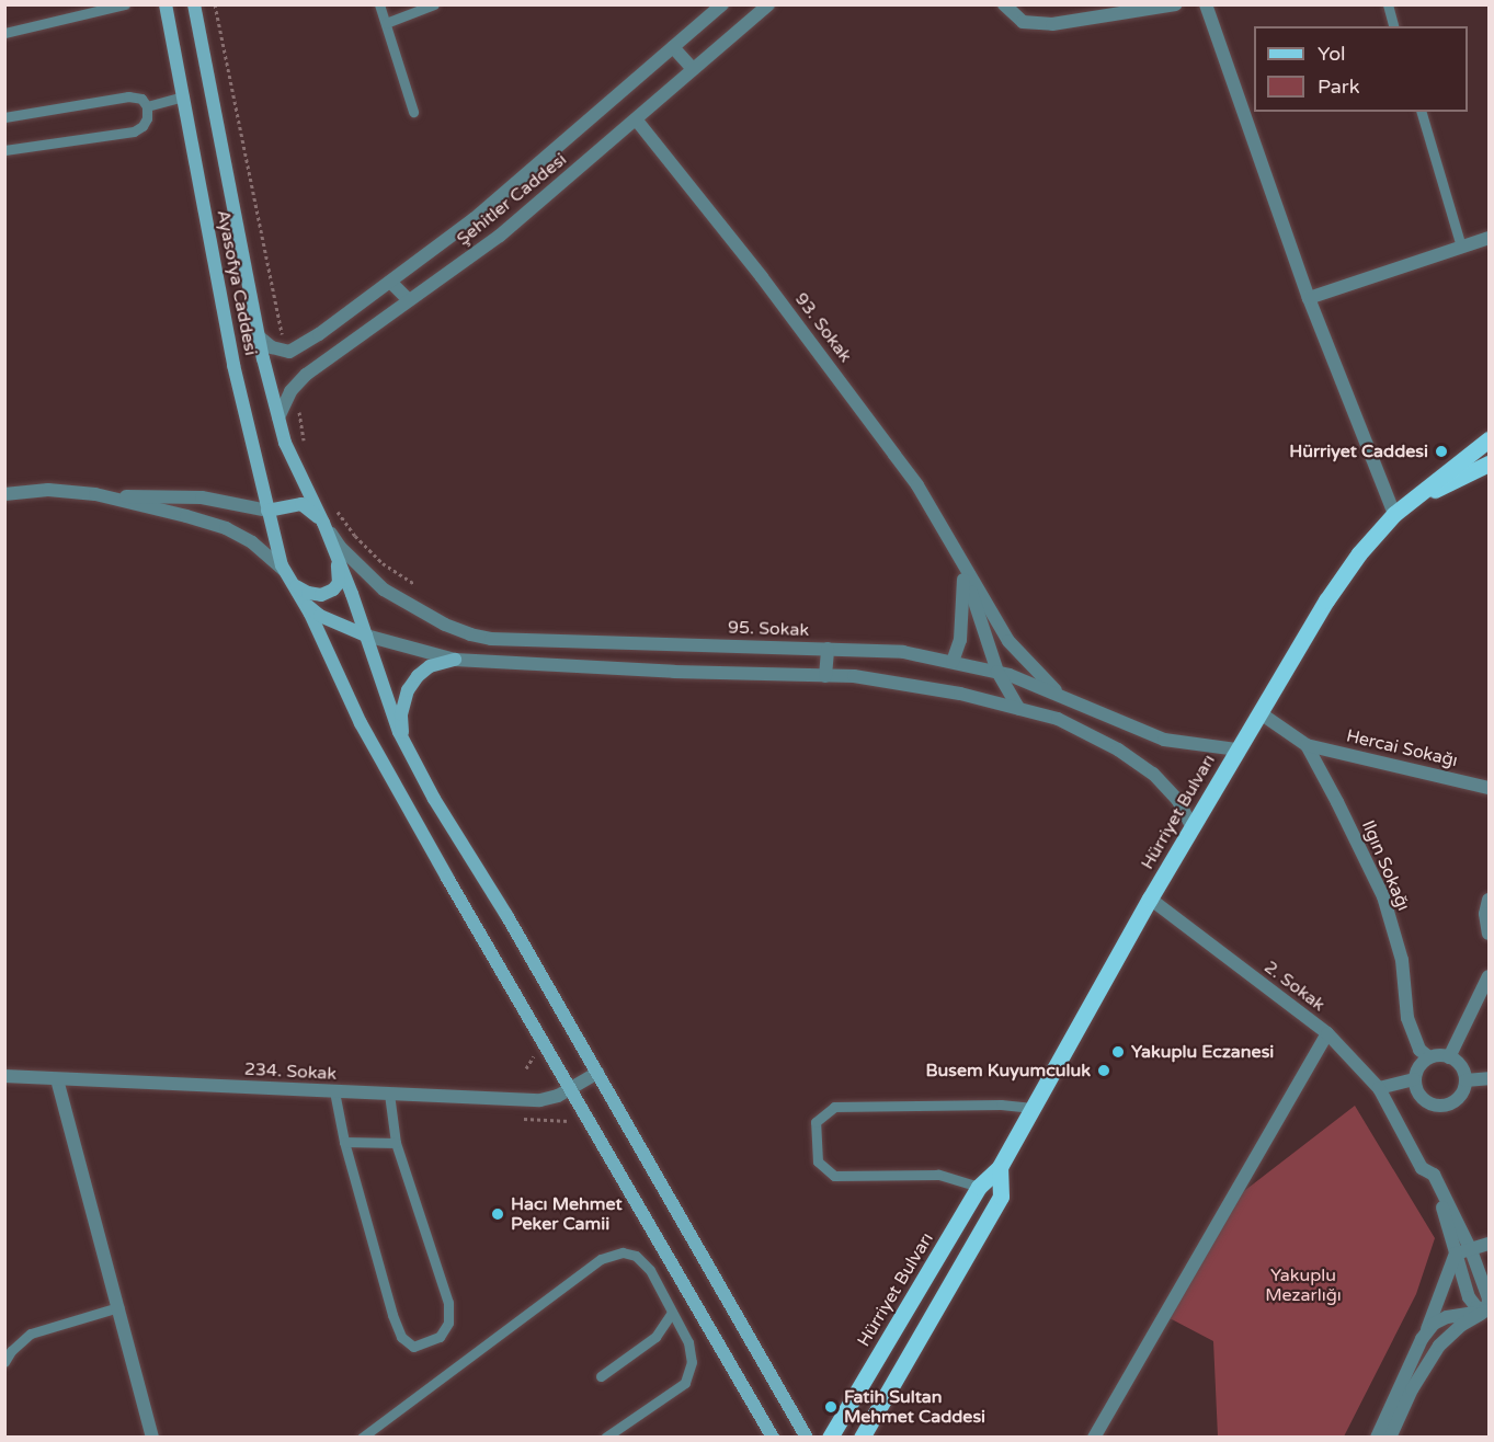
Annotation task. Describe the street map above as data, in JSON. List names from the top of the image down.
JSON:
{
  "streets": {
    "main road": ["Ayasofya Caddesi", "Hürriyet Bulvarı"],
    "street": [
      "Şehitler Caddesi",
      "93. Sokak",
      "95. Sokak",
      "Hercai Sokağı",
      "Ilgın Sokağı",
      "2. Sokak",
      "234. Sokak"
    ]
  },
  "crossings": [
    ["Şehitler Caddesi", "93. Sokak"],
    ["Ayasofya Caddesi", "234. Sokak"],
    ["95. Sokak", "Hürriyet Bulvarı"],
    ["Hercai Sokağı", "Ilgın Sokağı"],
    ["Hürriyet Bulvarı", "Ilgın Sokağı"],
    ["Hürriyet Bulvarı", "2. Sokak"]
  ],
  "parks": ["Yakuplu Mezarlığı"],
  "places": [
    "Hürriyet Caddesi",
    "Yakuplu Eczanesi",
    "Busem Kuyumculuk",
    "Hacı Mehmet Peker Camii",
    "Fatih Sultan Mehmet Caddesi"
  ],
  "legend": ["Yol", "Park"]
}
